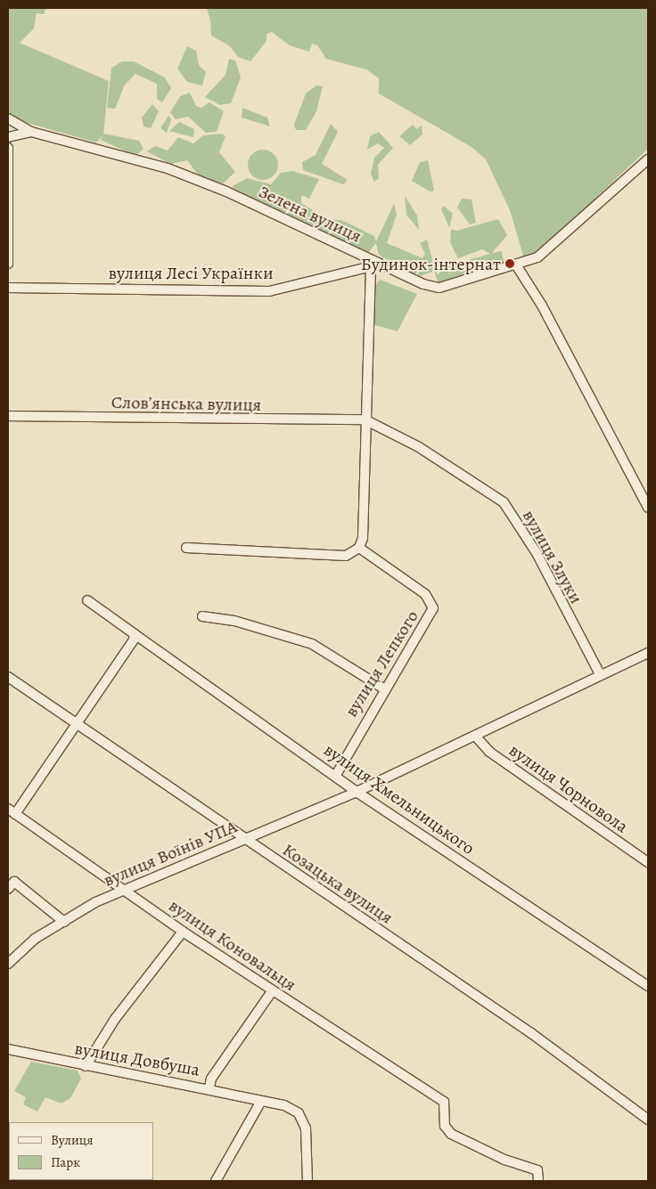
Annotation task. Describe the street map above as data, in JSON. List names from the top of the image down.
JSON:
{
  "streets": {
    "street": [
      "Зелена вулиця",
      "вулиця Лесі Українки",
      "Словʼянська вулиця",
      "вулиця Злуки",
      "вулиця Лепкого",
      "вулиця Чорновола",
      "вулиця Хмельницького",
      "вулиця Воїнів УПА",
      "Козацька вулиця",
      "вулиця Коновальця",
      "вулиця Довбуша"
    ]
  },
  "crossings": [
    ["Зелена вулиця", "вулиця Лесі Українки"],
    ["Словʼянська вулиця", "вулиця Злуки"],
    ["вулиця Злуки", "вулиця Воїнів УПА"],
    ["вулиця Лепкого", "вулиця Хмельницького"],
    ["вулиця Чорновола", "вулиця Воїнів УПА"],
    ["вулиця Хмельницького", "вулиця Воїнів УПА"],
    ["вулиця Воїнів УПА", "Козацька вулиця"],
    ["вулиця Воїнів УПА", "вулиця Коновальця"]
  ],
  "places": ["Будинок-інтернат"],
  "legend": ["Вулиця", "Парк"]
}
